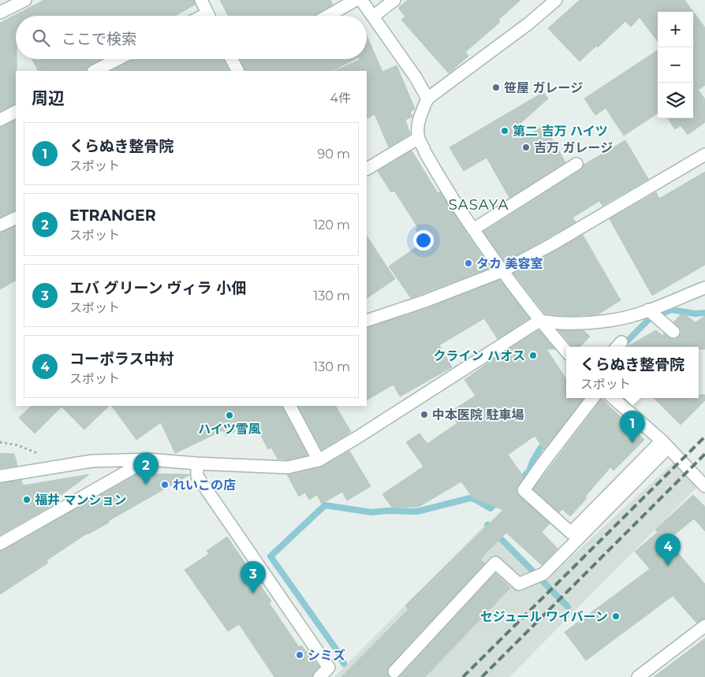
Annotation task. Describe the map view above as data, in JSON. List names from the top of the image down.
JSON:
{
  "districts": ["SASAYA"],
  "places": [
    "笹屋 ガレージ",
    "第二 吉万 ハイツ",
    "吉万 ガレージ",
    "タカ 美容室",
    "クライン ハオス",
    "中本医院 駐車場",
    "ハイツ雪風",
    "れいこの店",
    "福井 マンション",
    "セジュール ワイバーン",
    "シミズ"
  ],
  "page": {
    "map_buttons": ["+", "−"],
    "search": "ここで検索",
    "heading": ["周辺", "4件"],
    "list": [
      {
        "mark": "1",
        "name": "くらぬき整骨院",
        "note": "スポット",
        "value": "90 m"
      },
      {
        "mark": "2",
        "name": "ETRANGER",
        "note": "スポット",
        "value": "120 m"
      },
      {
        "mark": "3",
        "name": "エバ グリーン ヴィラ 小佃",
        "note": "スポット",
        "value": "130 m"
      },
      {
        "mark": "4",
        "name": "コーポラス中村",
        "note": "スポット",
        "value": "130 m"
      }
    ],
    "popup": ["くらぬき整骨院", "スポット"],
    "pins": [
      "1",
      "2",
      "4",
      "3"
    ]
  }
}
